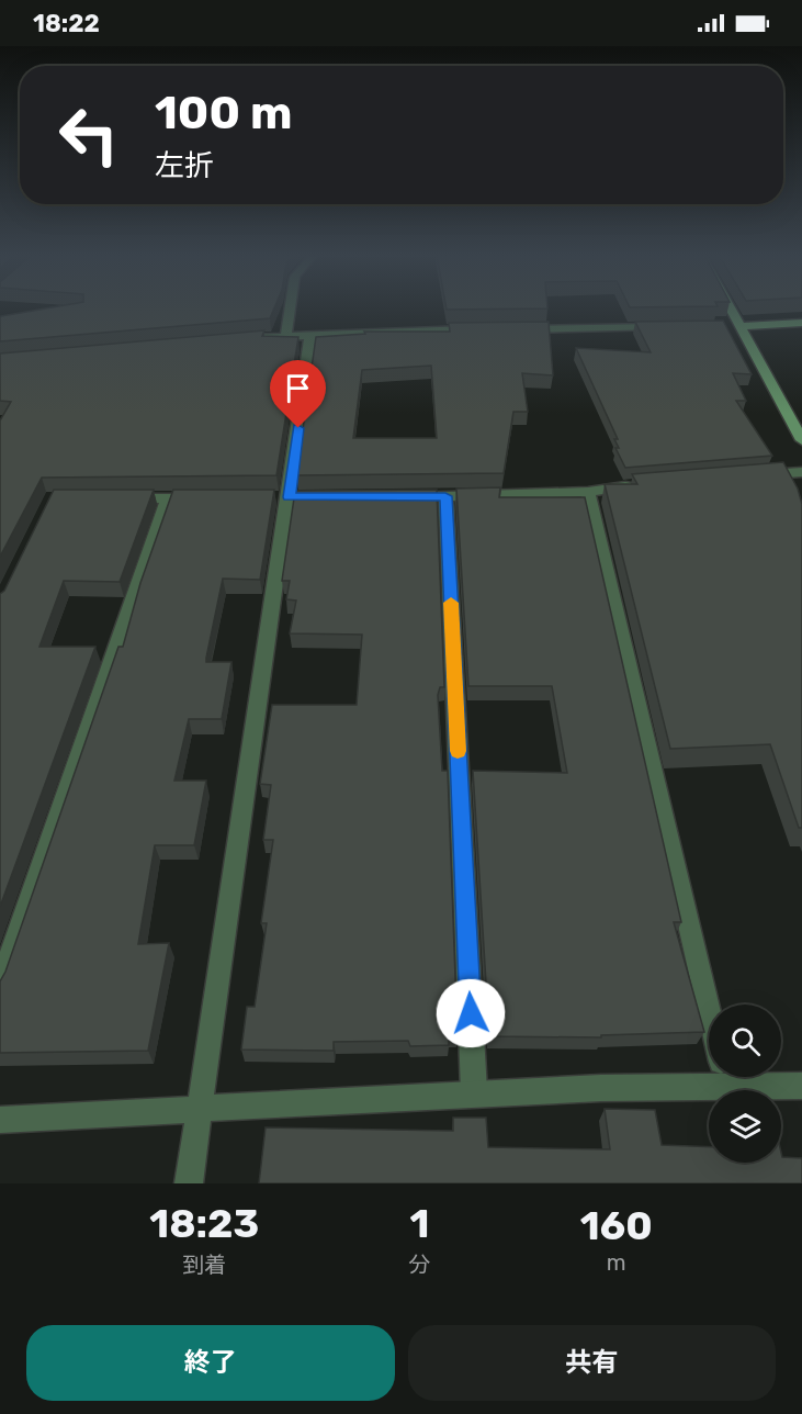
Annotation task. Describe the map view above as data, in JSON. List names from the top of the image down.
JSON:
{
  "page": {
    "status": "18:22",
    "turn": ["100 m", "左折"],
    "eta": [
      "18:23",
      "到着",
      "1",
      "分",
      "160",
      "m"
    ],
    "buttons": ["終了", "共有"]
  }
}
